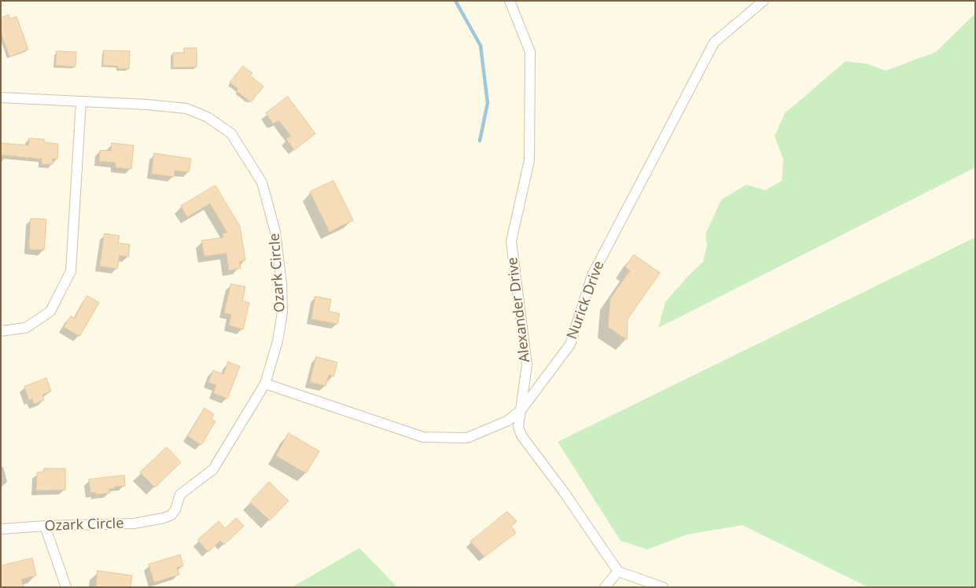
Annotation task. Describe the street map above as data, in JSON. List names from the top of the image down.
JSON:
{
  "streets": {
    "street": ["Ozark Circle", "Nurick Drive", "Alexander Drive"]
  },
  "crossings": [
    ["Ozark Circle", "Nurick Drive"],
    ["Nurick Drive", "Alexander Drive"]
  ]
}
